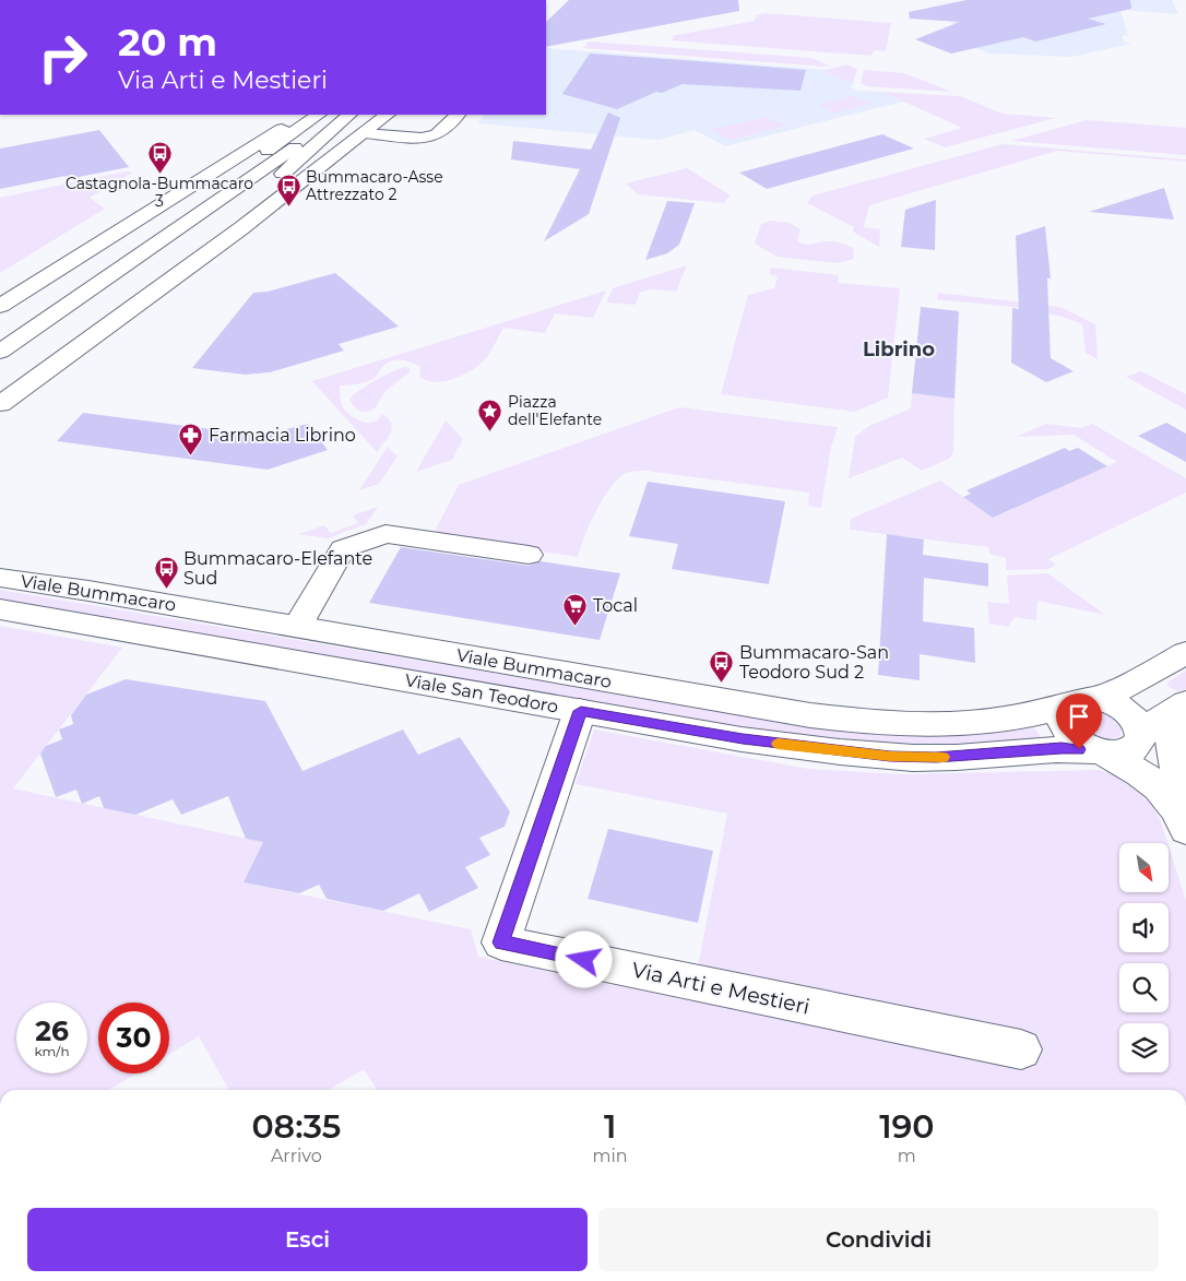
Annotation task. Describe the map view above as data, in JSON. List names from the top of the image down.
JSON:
{
  "streets": {
    "main road": ["Viale Bummacaro", "Viale San Teodoro", "Via Arti e Mestieri"]
  },
  "crossings": [
    ["Viale Bummacaro", "Viale San Teodoro"],
    ["Viale San Teodoro", "Via Arti e Mestieri"]
  ],
  "districts": ["Librino"],
  "places": {
    "bus stop": [
      "Castagnola-Bummacaro 3",
      "Bummacaro-Asse Attrezzato 2",
      "Bummacaro-Elefante Sud",
      "Bummacaro-San Teodoro Sud 2"
    ],
    "place": ["Piazza dell'Elefante"],
    "pharmacy": ["Farmacia Librino"],
    "supermarket": ["Tocal"]
  },
  "north": "bottom right",
  "page": {
    "turn": ["20 m", "Via Arti e Mestieri"],
    "speed": "26 km/h",
    "limit": "30",
    "eta": [
      "08:35",
      "Arrivo",
      "1",
      "min",
      "190",
      "m"
    ],
    "buttons": ["Esci", "Condividi"]
  }
}
